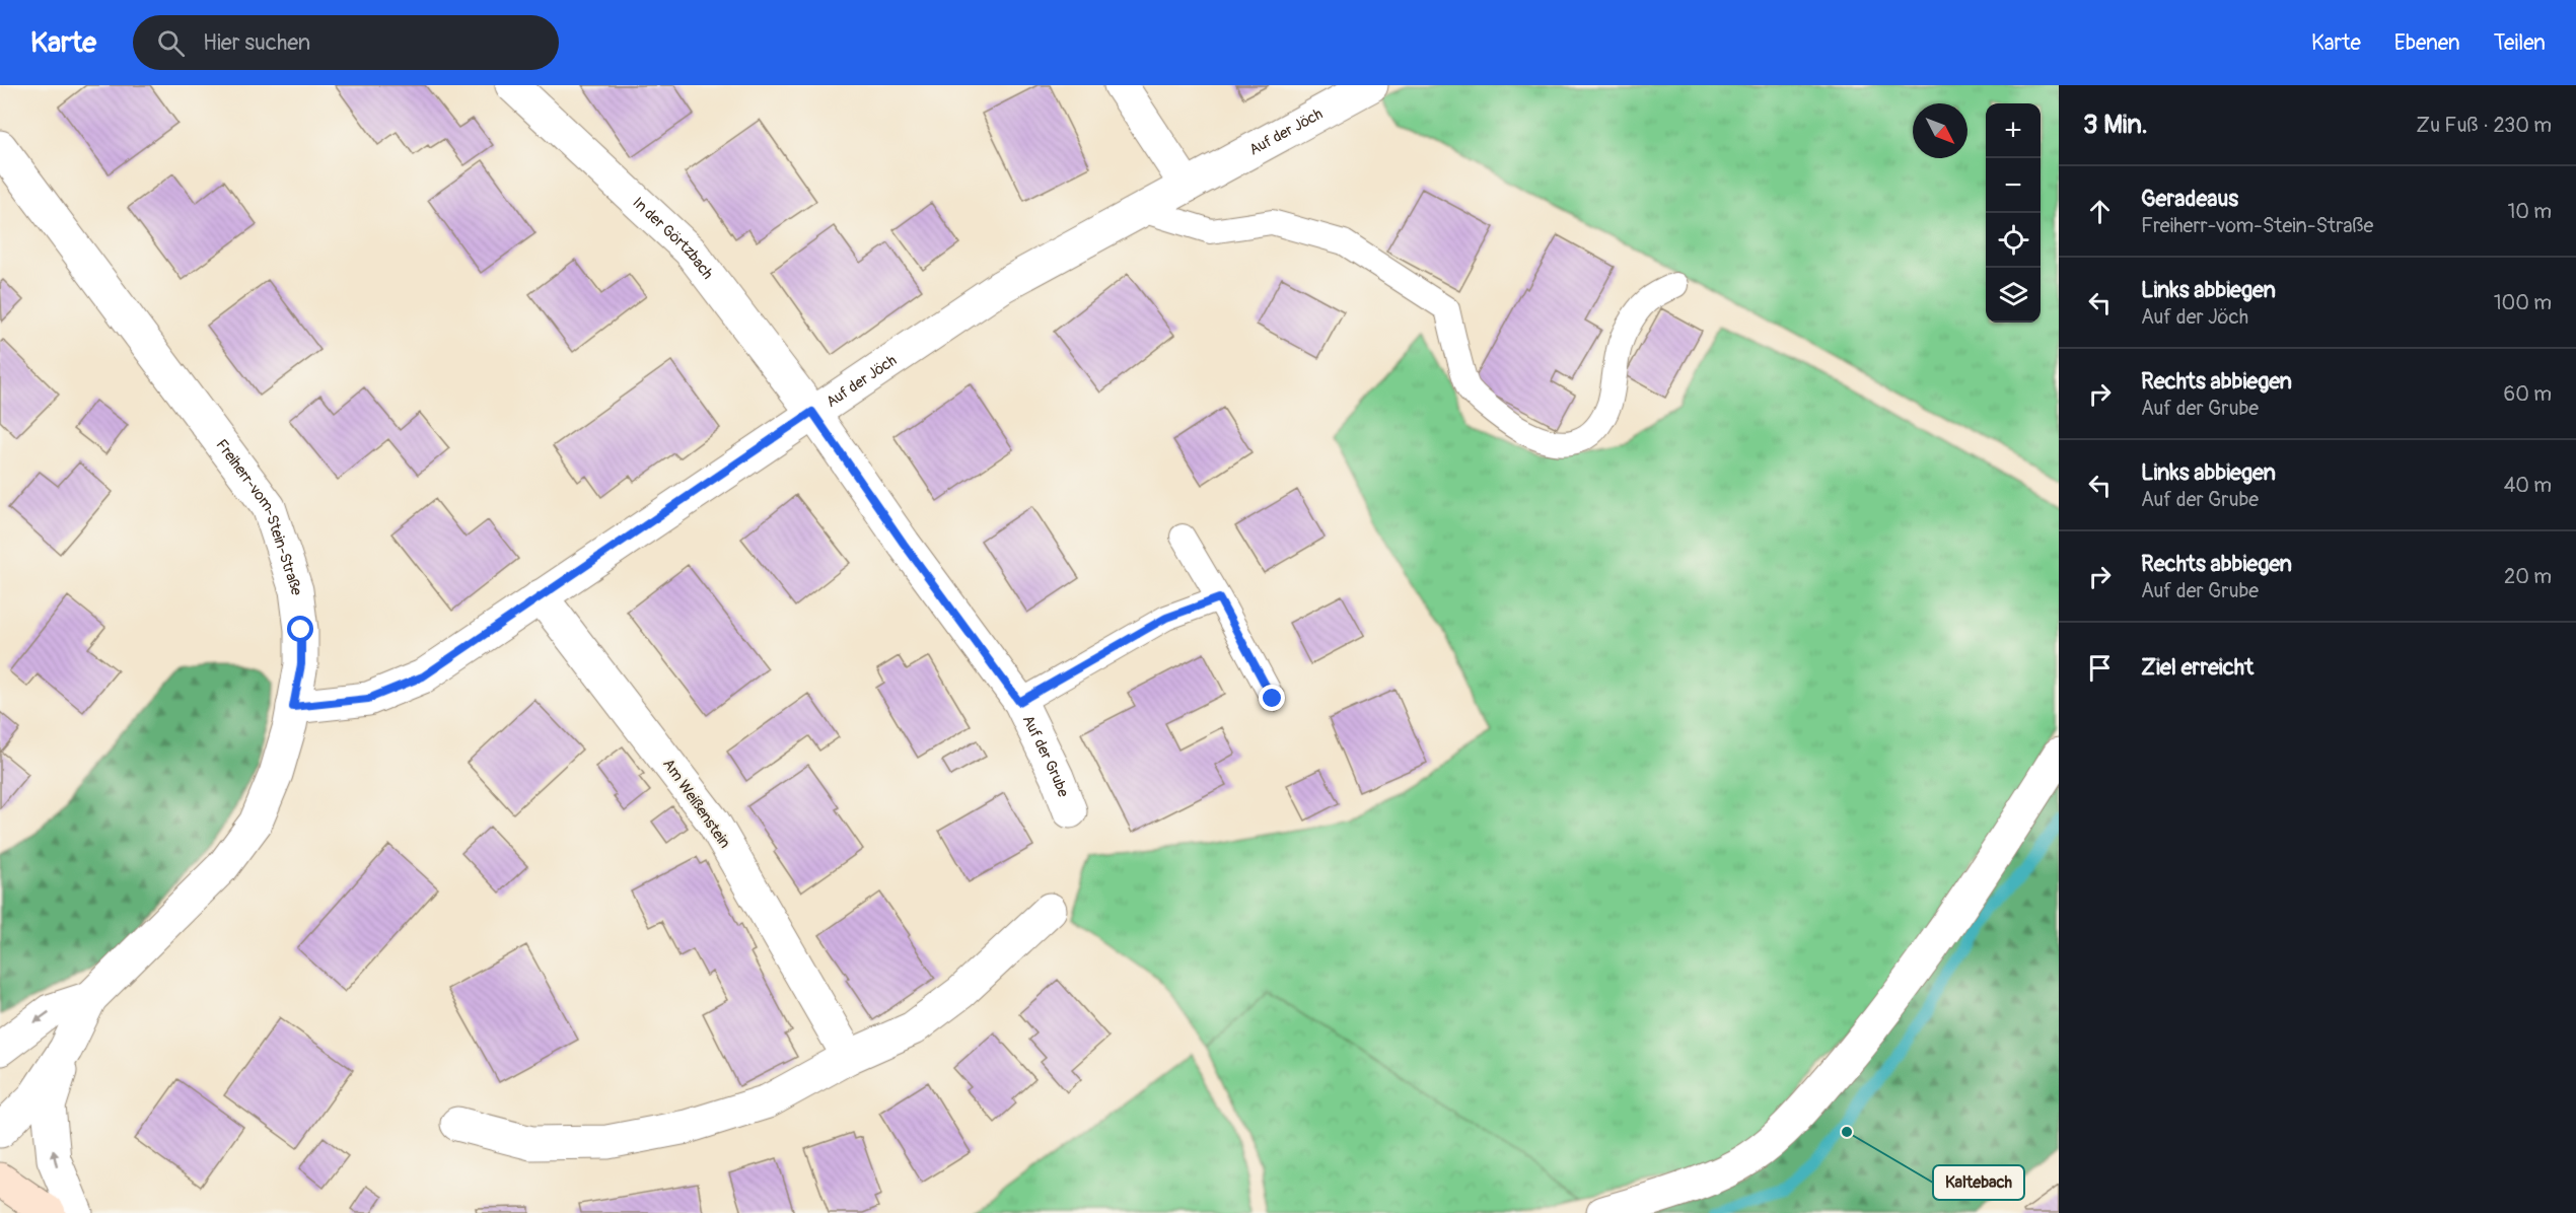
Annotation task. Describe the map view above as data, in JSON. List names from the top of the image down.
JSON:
{
  "streets": {
    "street": [
      "Auf der Jöch",
      "In der Görtzbach",
      "Freiherr-vom-Stein-Straße",
      "Auf der Grube",
      "Am Weißenstein"
    ]
  },
  "crossings": [
    ["Auf der Jöch", "In der Görtzbach"],
    ["Auf der Jöch", "Freiherr-vom-Stein-Straße"],
    ["Auf der Jöch", "Auf der Grube"],
    ["Auf der Jöch", "Am Weißenstein"],
    ["In der Görtzbach", "Auf der Grube"]
  ],
  "places": ["Kaltebach"],
  "north": "bottom right",
  "page": {
    "header": "Karte",
    "search": "Hier suchen",
    "nav": ["Karte", "Ebenen", "Teilen"],
    "heading": ["3 Min.", "Zu Fuß · 230 m"],
    "map_buttons": ["+", "−"],
    "list": [
      ["Geradeaus", "Freiherr-vom-Stein-Straße", "10 m"],
      ["Links abbiegen", "Auf der Jöch", "100 m"],
      ["Rechts abbiegen", "Auf der Grube", "60 m"],
      ["Links abbiegen", "Auf der Grube", "40 m"],
      ["Rechts abbiegen", "Auf der Grube", "20 m"],
      "Ziel erreicht"
    ]
  }
}
